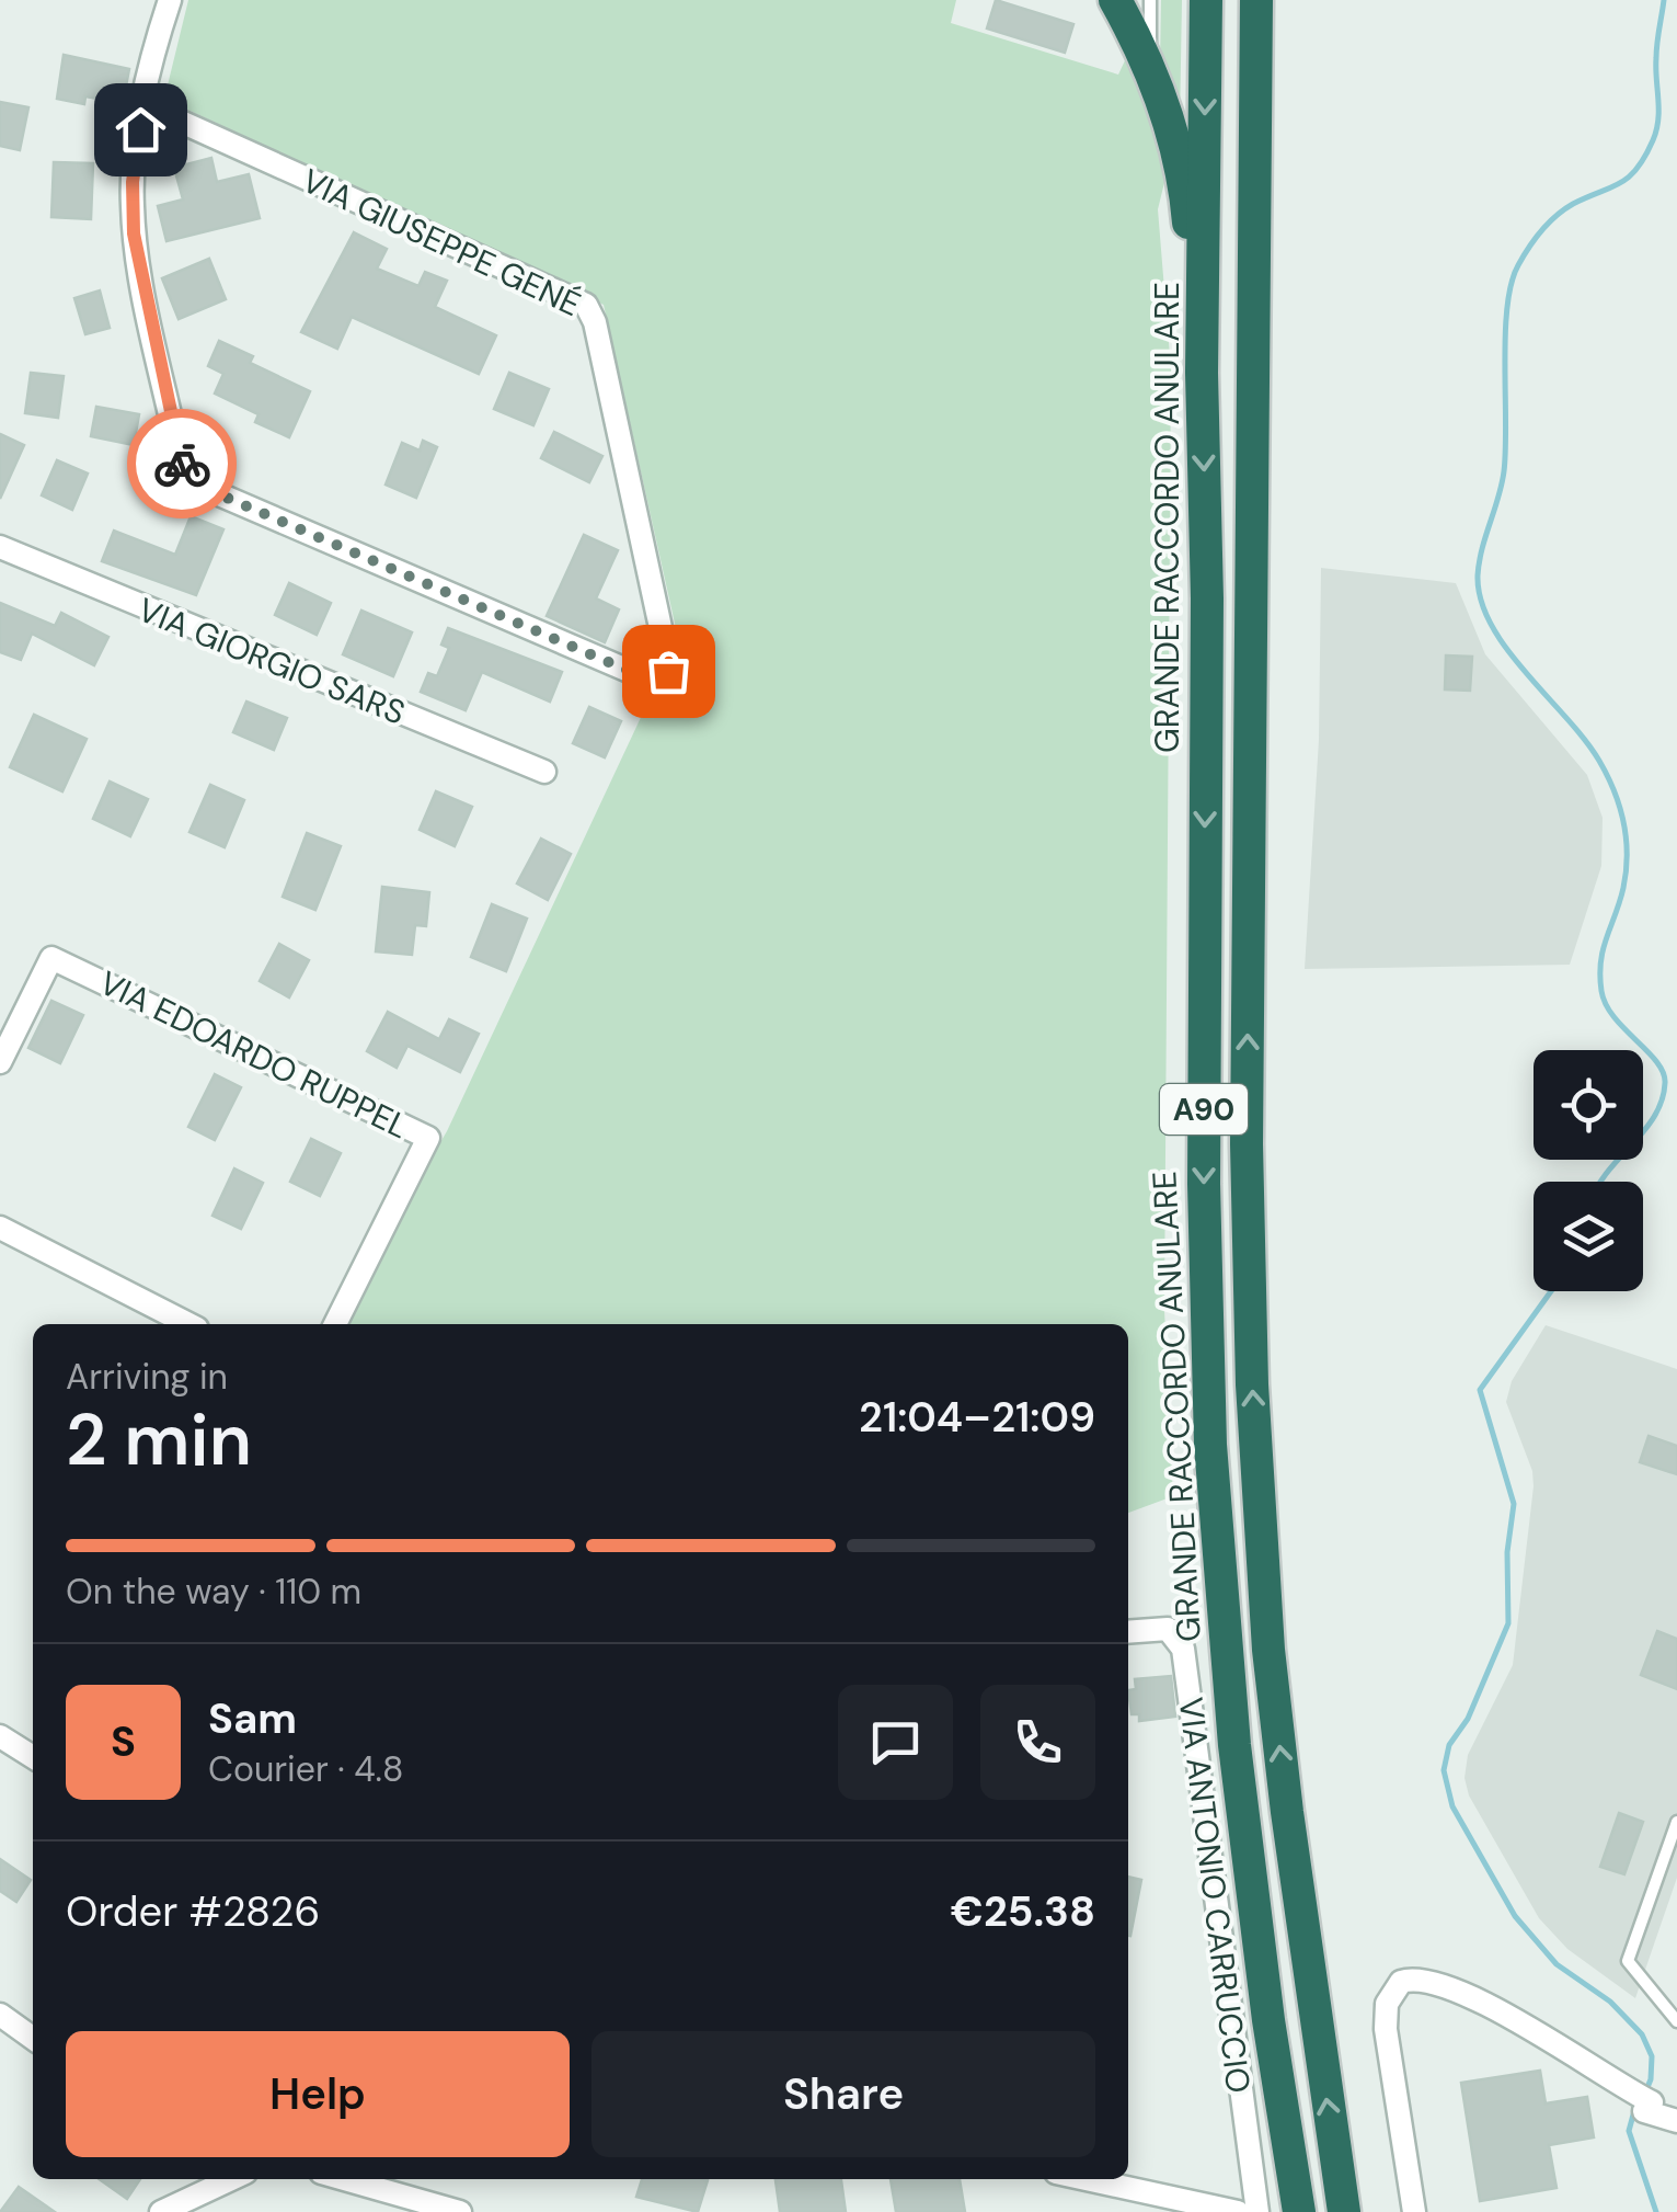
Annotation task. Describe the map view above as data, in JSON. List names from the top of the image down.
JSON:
{
  "streets": {
    "highway": ["GRANDE RACCORDO ANULARE", "A90"],
    "street": [
      "VIA GIUSEPPE GENÉ",
      "VIA GIORGIO SARS",
      "VIA EDOARDO RUPPEL",
      "VIA ANTONIO CARRUCCIO"
    ]
  },
  "page": {
    "heading": ["2 min", "Arriving in", "21:04–21:09"],
    "panel": [
      "Sam",
      "Courier · 4.8",
      "Order #2826",
      "€25.38"
    ],
    "bar": "On the way · 110 m",
    "round": "S",
    "buttons": ["Help", "Share"]
  }
}
